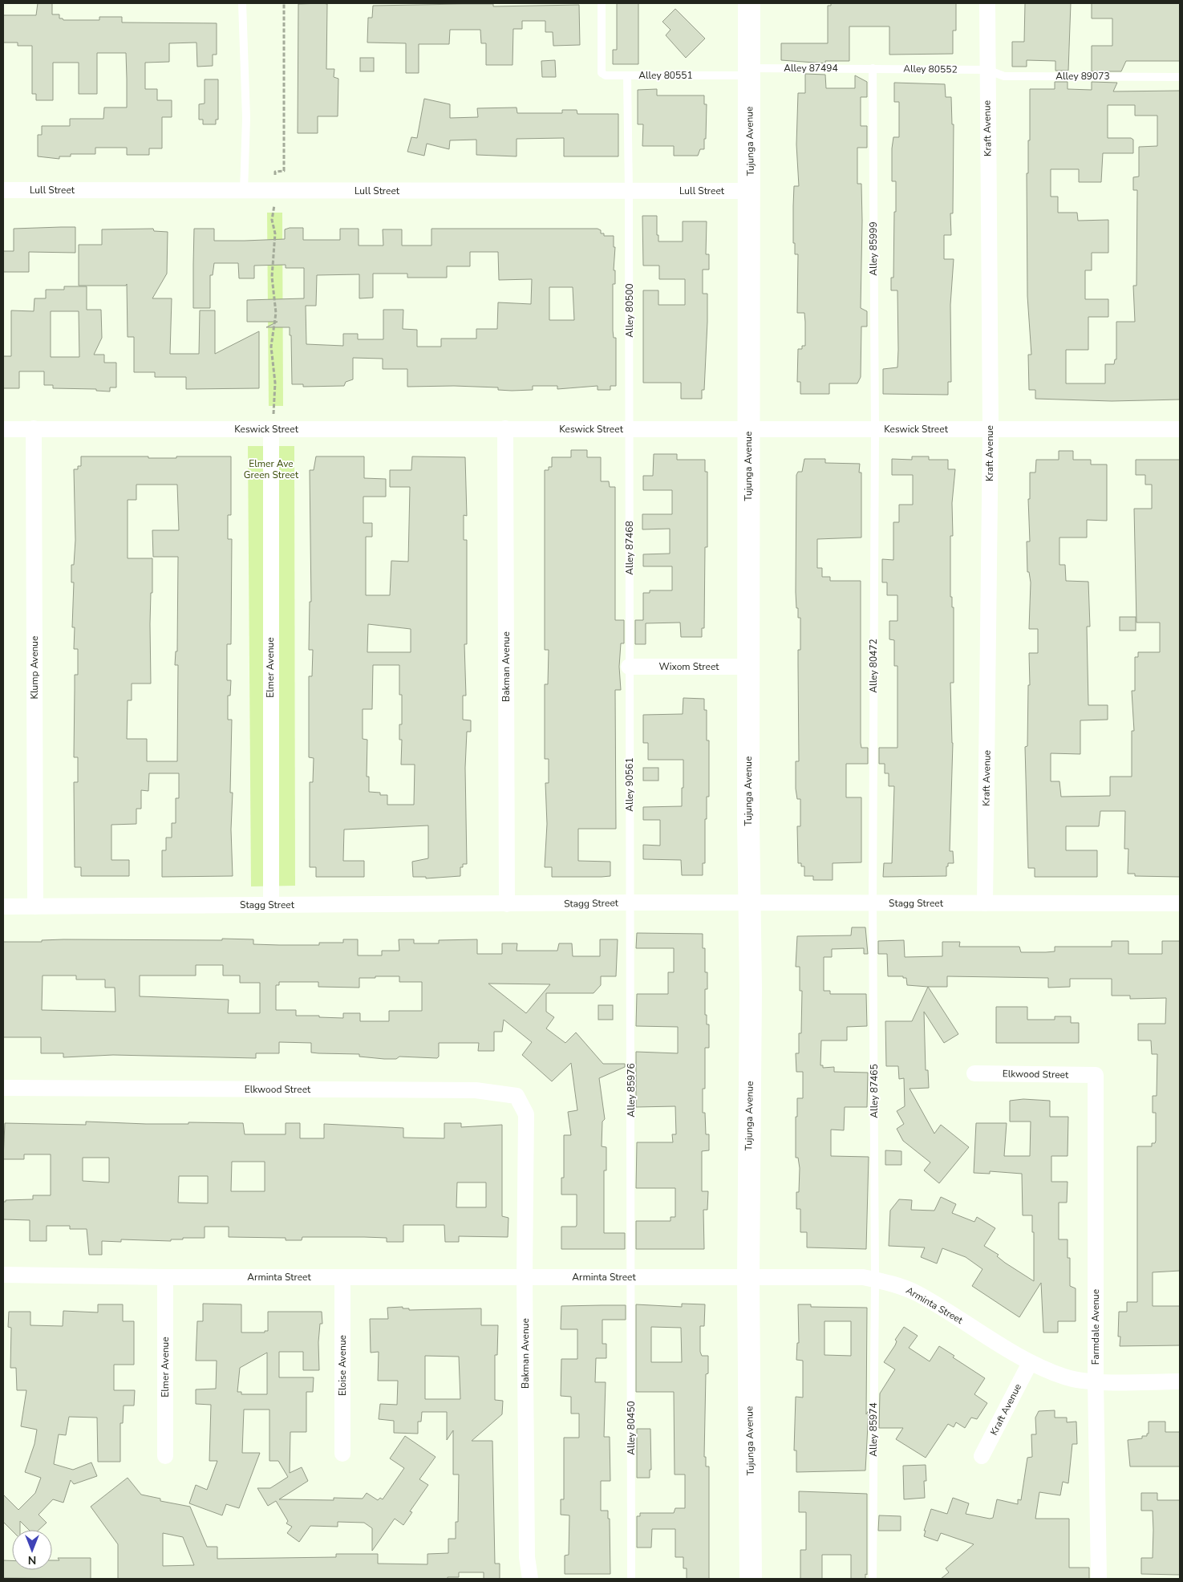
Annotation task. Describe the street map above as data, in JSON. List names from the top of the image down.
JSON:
{
  "streets": {
    "street": [
      "Kraft Avenue",
      "Tujunga Avenue",
      "Lull Street",
      "Keswick Street",
      "Bakman Avenue",
      "Wixom Street",
      "Klump Avenue",
      "Elmer Avenue",
      "Stagg Street",
      "Elkwood Street",
      "Arminta Street",
      "Farmdale Avenue",
      "Eloise Avenue"
    ],
    "lane": [
      "Alley 87494",
      "Alley 80552",
      "Alley 80551",
      "Alley 89073",
      "Alley 85999",
      "Alley 80500",
      "Alley 87468",
      "Alley 80472",
      "Alley 90561",
      "Alley 85976",
      "Alley 87465",
      "Alley 80450",
      "Alley 85974"
    ]
  },
  "crossings": [
    ["Alley 87494", "Alley 80552"],
    ["Alley 87494", "Alley 80551"],
    ["Alley 87494", "Tujunga Avenue"],
    ["Alley 87494", "Alley 85999"],
    ["Alley 80552", "Alley 89073"],
    ["Alley 80552", "Kraft Avenue"],
    ["Alley 80552", "Alley 85999"],
    ["Alley 80551", "Tujunga Avenue"],
    ["Alley 80551", "Lull Street"],
    ["Alley 80551", "Alley 80500"],
    ["Alley 89073", "Kraft Avenue"],
    ["Kraft Avenue", "Keswick Street"],
    ["Kraft Avenue", "Stagg Street"],
    ["Kraft Avenue", "Arminta Street"],
    ["Tujunga Avenue", "Lull Street"],
    ["Tujunga Avenue", "Keswick Street"],
    ["Tujunga Avenue", "Wixom Street"],
    ["Tujunga Avenue", "Stagg Street"],
    ["Tujunga Avenue", "Arminta Street"],
    ["Lull Street", "Alley 80500"],
    ["Alley 85999", "Keswick Street"],
    ["Alley 85999", "Alley 80472"],
    ["Alley 80500", "Keswick Street"],
    ["Alley 80500", "Alley 87468"],
    ["Keswick Street", "Alley 87468"],
    ["Keswick Street", "Alley 80472"],
    ["Keswick Street", "Bakman Avenue"],
    ["Keswick Street", "Klump Avenue"],
    ["Keswick Street", "Elmer Avenue"],
    ["Alley 87468", "Wixom Street"],
    ["Alley 87468", "Alley 90561"],
    ["Alley 80472", "Stagg Street"],
    ["Alley 80472", "Alley 87465"],
    ["Bakman Avenue", "Stagg Street"],
    ["Bakman Avenue", "Elkwood Street"],
    ["Bakman Avenue", "Arminta Street"],
    ["Wixom Street", "Alley 90561"],
    ["Klump Avenue", "Stagg Street"],
    ["Elmer Avenue", "Stagg Street"],
    ["Elmer Avenue", "Arminta Street"],
    ["Alley 90561", "Stagg Street"],
    ["Alley 90561", "Alley 85976"],
    ["Stagg Street", "Alley 85976"],
    ["Stagg Street", "Alley 87465"],
    ["Elkwood Street", "Farmdale Avenue"],
    ["Alley 85976", "Arminta Street"],
    ["Alley 85976", "Alley 80450"],
    ["Alley 87465", "Arminta Street"],
    ["Alley 87465", "Alley 85974"],
    ["Arminta Street", "Farmdale Avenue"],
    ["Arminta Street", "Eloise Avenue"],
    ["Arminta Street", "Alley 80450"],
    ["Arminta Street", "Alley 85974"]
  ],
  "parks": ["Elmer Ave Green Street"],
  "north": "bottom"
}
